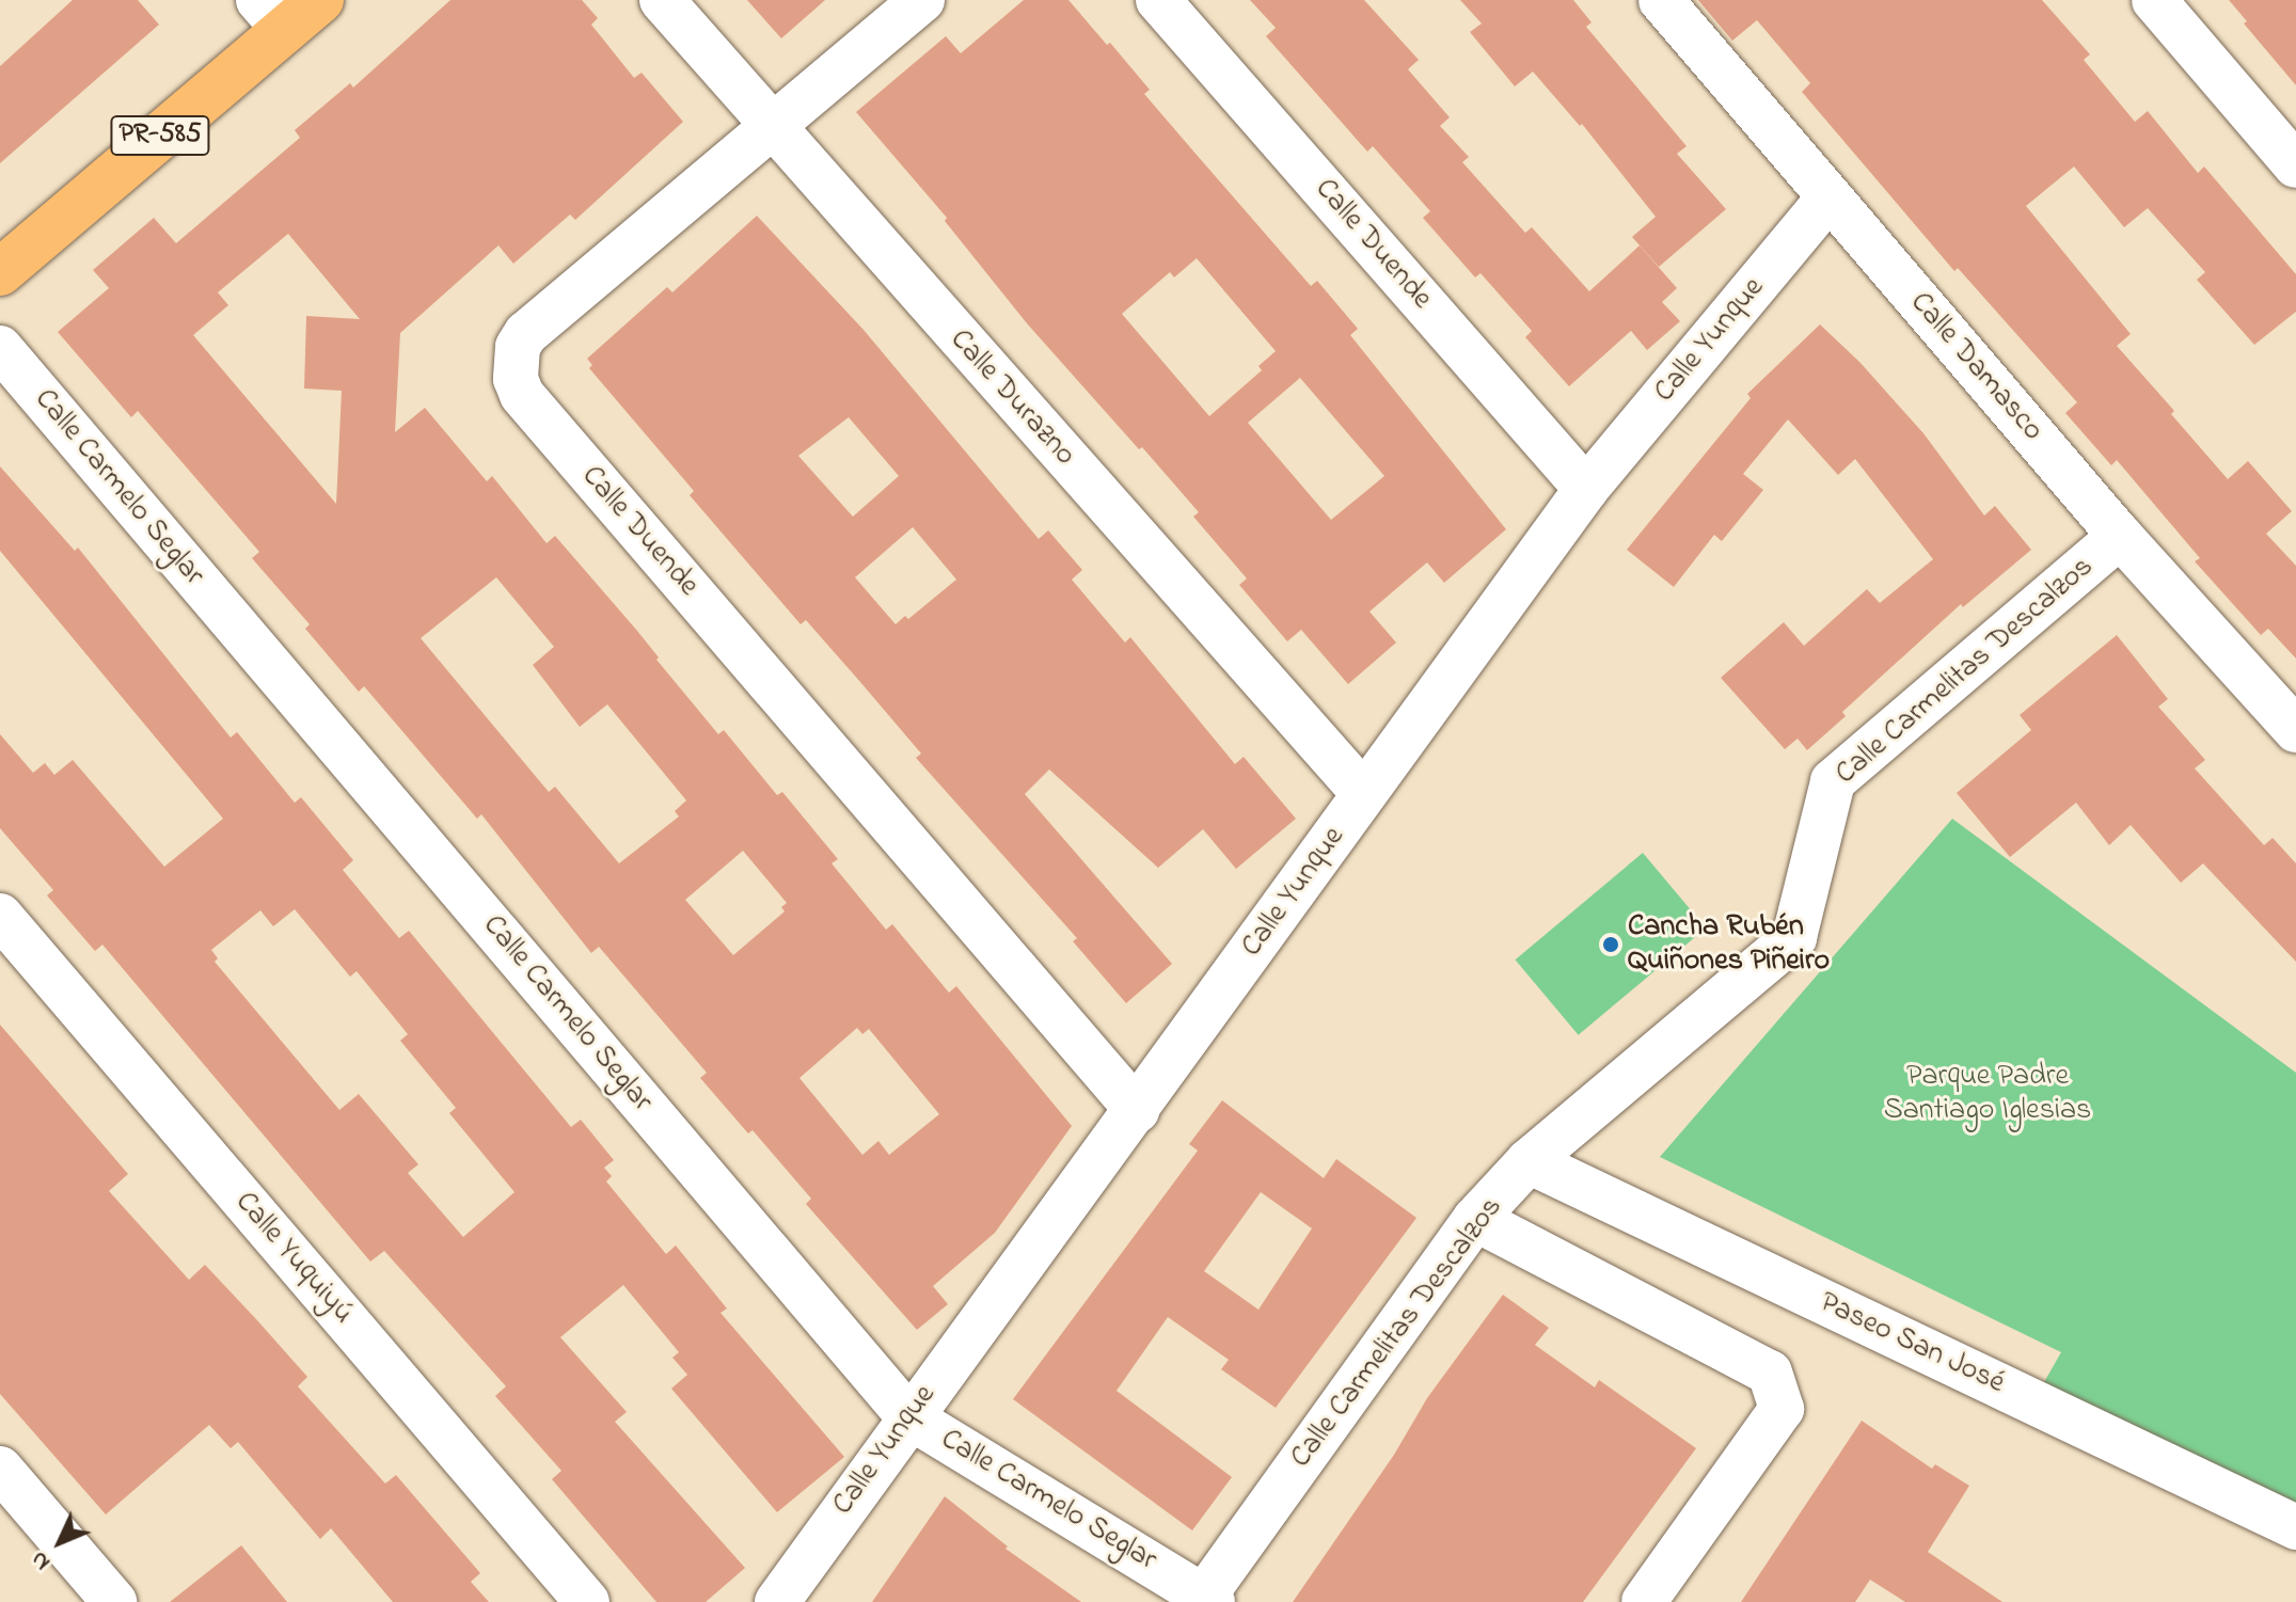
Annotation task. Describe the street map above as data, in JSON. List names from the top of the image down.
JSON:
{
  "streets": {
    "main road": ["PR-585"],
    "street": [
      "Calle Duende",
      "Calle Yunque",
      "Calle Damasco",
      "Calle Durazno",
      "Calle Carmelo Seglar",
      "Calle Carmelitas Descalzos",
      "Calle Yuquiyú",
      "Paseo San José"
    ]
  },
  "crossings": [
    ["Calle Duende", "Calle Yunque"],
    ["Calle Duende", "Calle Durazno"],
    ["Calle Yunque", "Calle Damasco"],
    ["Calle Yunque", "Calle Durazno"],
    ["Calle Yunque", "Calle Carmelo Seglar"],
    ["Calle Damasco", "Calle Carmelitas Descalzos"],
    ["Calle Carmelo Seglar", "Calle Carmelitas Descalzos"],
    ["Calle Carmelitas Descalzos", "Paseo San José"]
  ],
  "parks": ["Parque Padre Santiago Iglesias"],
  "places": ["Cancha Rubén Quiñones Piñeiro"],
  "north": "bottom left"
}
